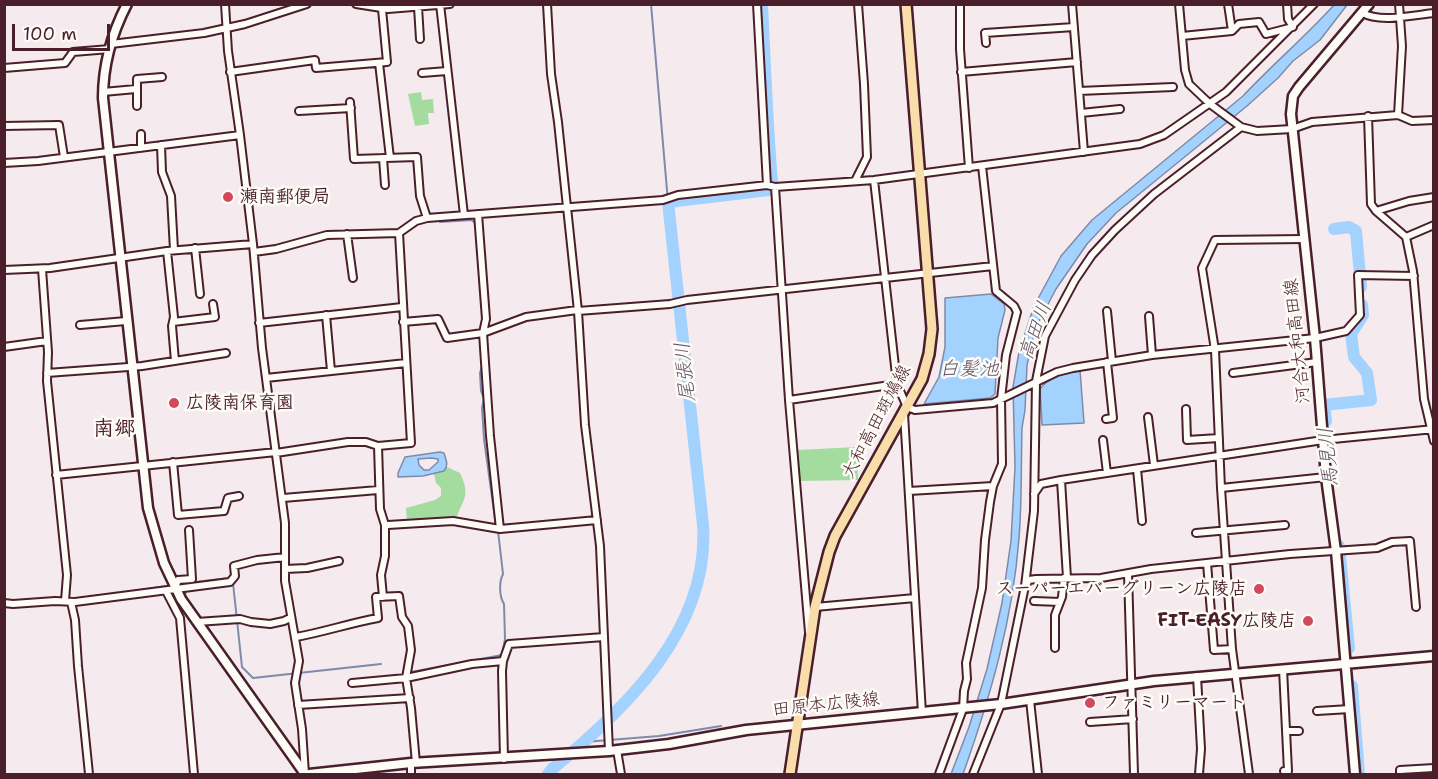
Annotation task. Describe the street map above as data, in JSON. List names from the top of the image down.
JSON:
{
  "streets": {
    "main road": ["河合大和高田線", "大和高田斑鳩線", "田原本広陵線"]
  },
  "crossings": [
    ["河合大和高田線", "田原本広陵線"],
    ["大和高田斑鳩線", "田原本広陵線"]
  ],
  "districts": ["南郷"],
  "water": [
    "高田川",
    "白髪池",
    "尾張川",
    "馬見川"
  ],
  "places": [
    "瀬南郵便局",
    "広陵南保育園",
    "スーパーエバーグリーン広陵店",
    "FIT-EASY広陵店",
    "ファミリーマート"
  ],
  "scale_bar": "100 m"
}
